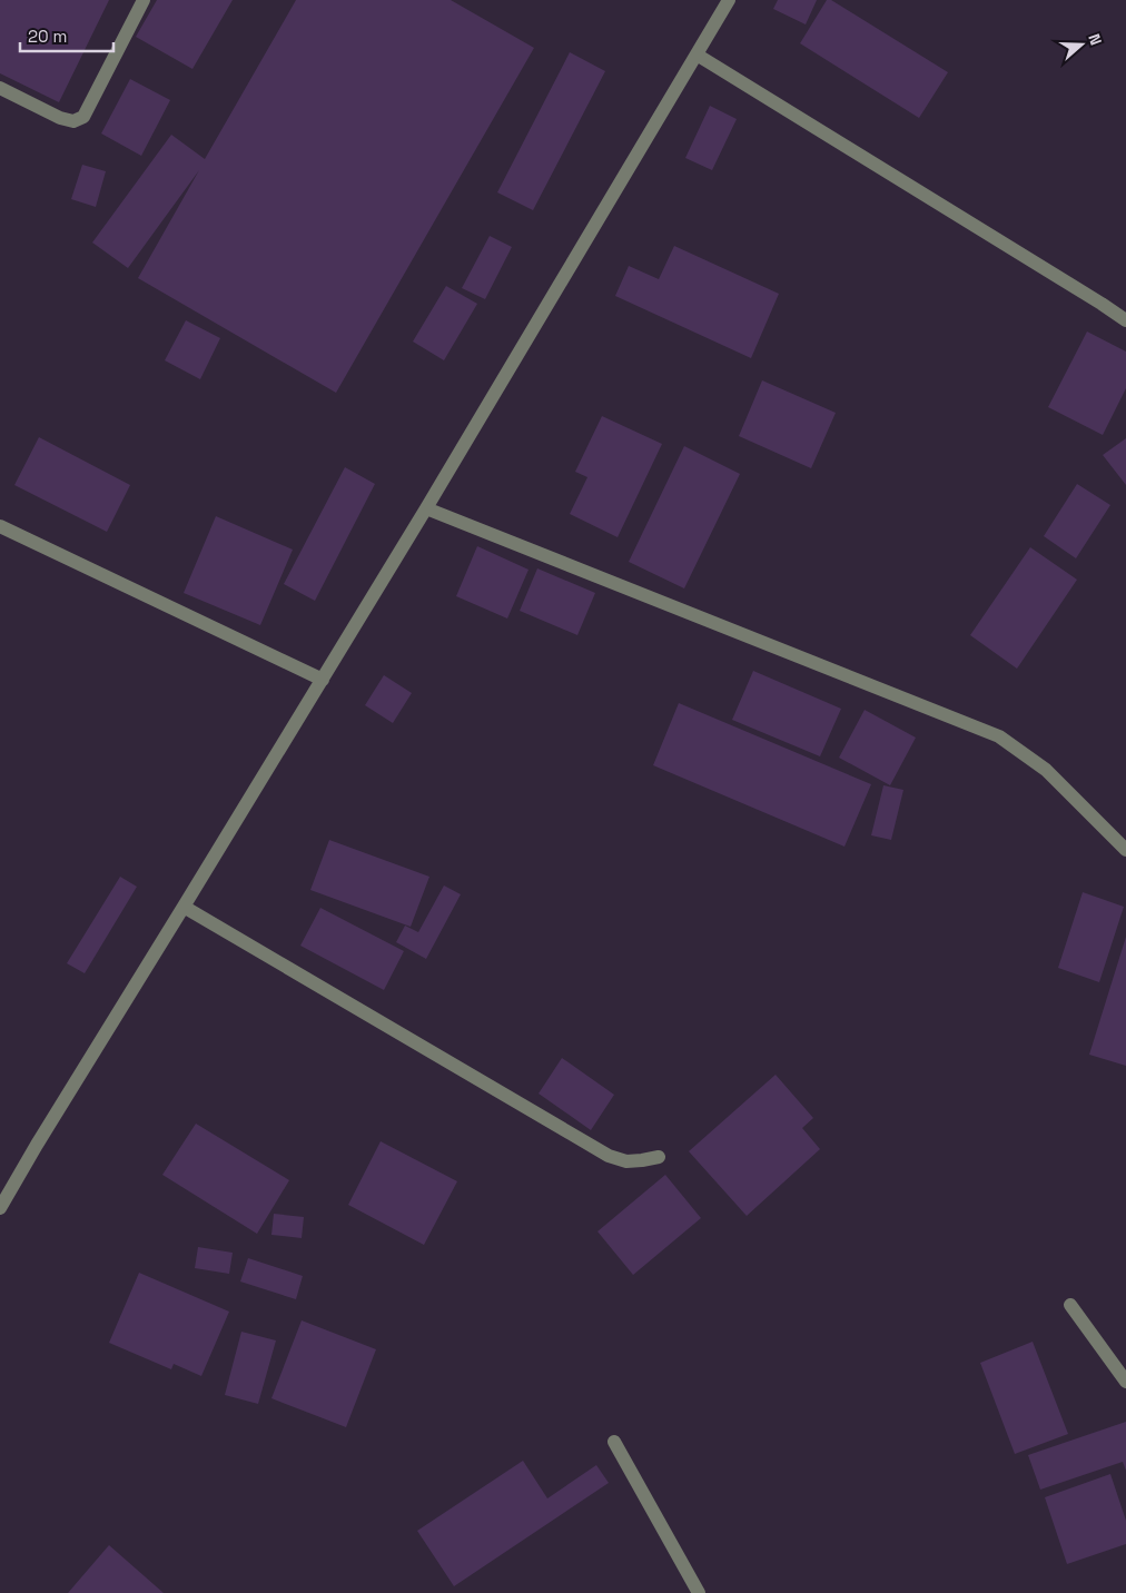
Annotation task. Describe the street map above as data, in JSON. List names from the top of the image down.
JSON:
{
  "scale_bar": "20 m",
  "north": "right"
}
